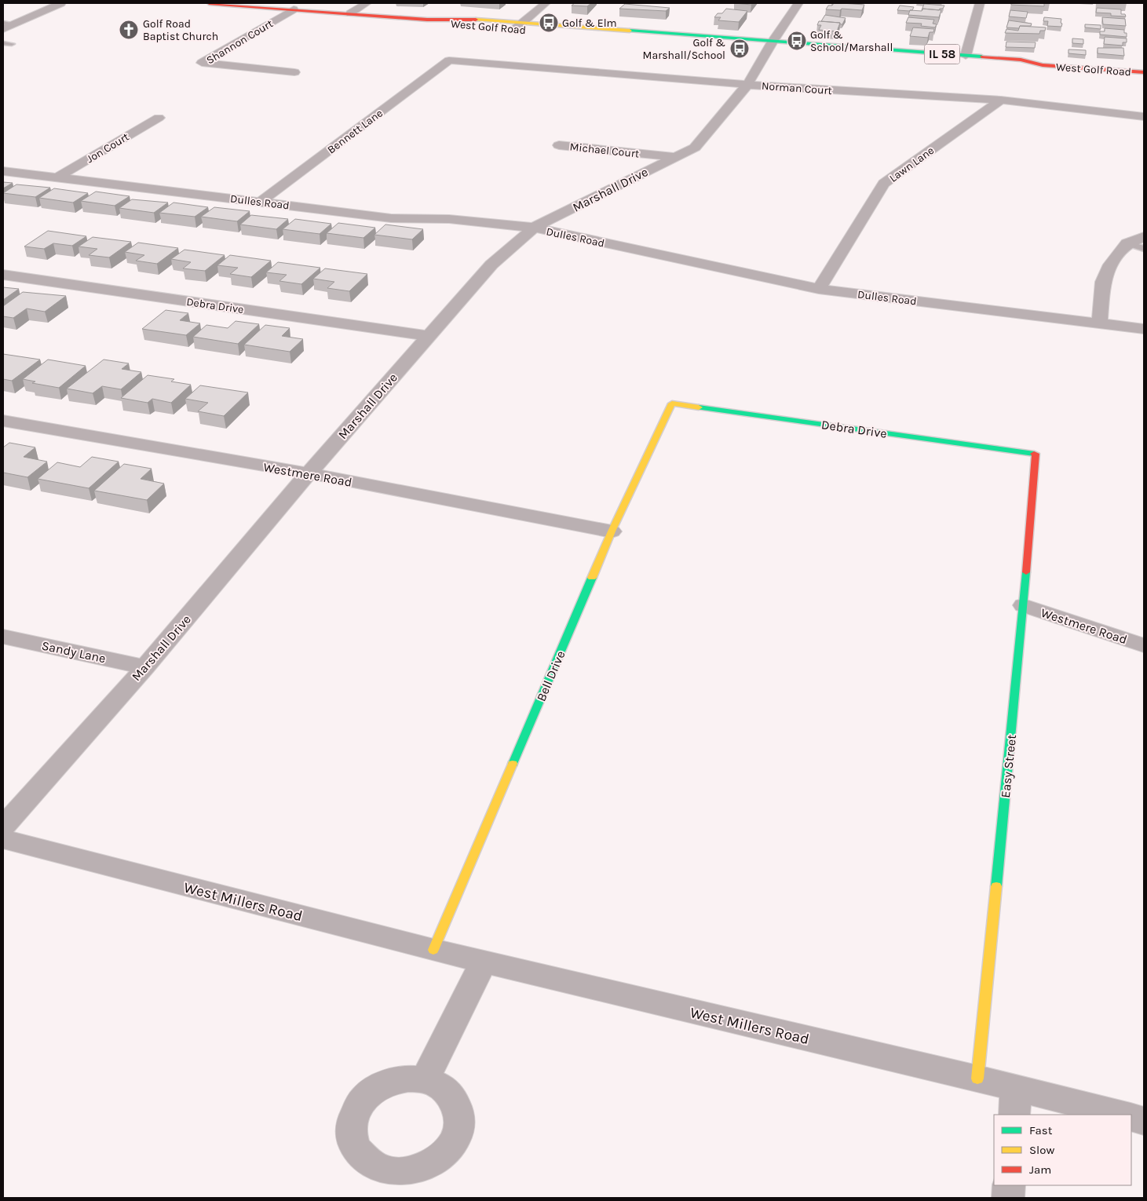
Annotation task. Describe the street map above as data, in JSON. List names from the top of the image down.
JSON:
{
  "streets": {
    "main road": [
      "West Golf Road",
      "IL 58",
      "Debra Drive",
      "Bell Drive",
      "Easy Street"
    ],
    "street": [
      "Shannon Court",
      "Norman Court",
      "Bennett Lane",
      "Jon Court",
      "Michael Court",
      "Lawn Lane",
      "Marshall Drive",
      "Dulles Road",
      "Westmere Road",
      "Sandy Lane",
      "West Millers Road"
    ]
  },
  "crossings": [
    ["West Golf Road", "Shannon Court"],
    ["West Golf Road", "Marshall Drive"],
    ["Norman Court", "Bennett Lane"],
    ["Norman Court", "Lawn Lane"],
    ["Norman Court", "Marshall Drive"],
    ["Bennett Lane", "Dulles Road"],
    ["Jon Court", "Dulles Road"],
    ["Michael Court", "Marshall Drive"],
    ["Lawn Lane", "Dulles Road"],
    ["Marshall Drive", "Dulles Road"],
    ["Marshall Drive", "Debra Drive"],
    ["Marshall Drive", "Westmere Road"],
    ["Marshall Drive", "Sandy Lane"],
    ["Debra Drive", "Bell Drive"],
    ["Debra Drive", "Easy Street"],
    ["Westmere Road", "Bell Drive"],
    ["Westmere Road", "Easy Street"],
    ["Bell Drive", "West Millers Road"],
    ["Easy Street", "West Millers Road"]
  ],
  "places": {
    "bus stop": ["Golf & Elm", "Golf & School/Marshall", "Golf & Marshall/School"],
    "church": ["Golf Road Baptist Church"]
  },
  "legend": ["Fast", "Slow", "Jam"]
}
